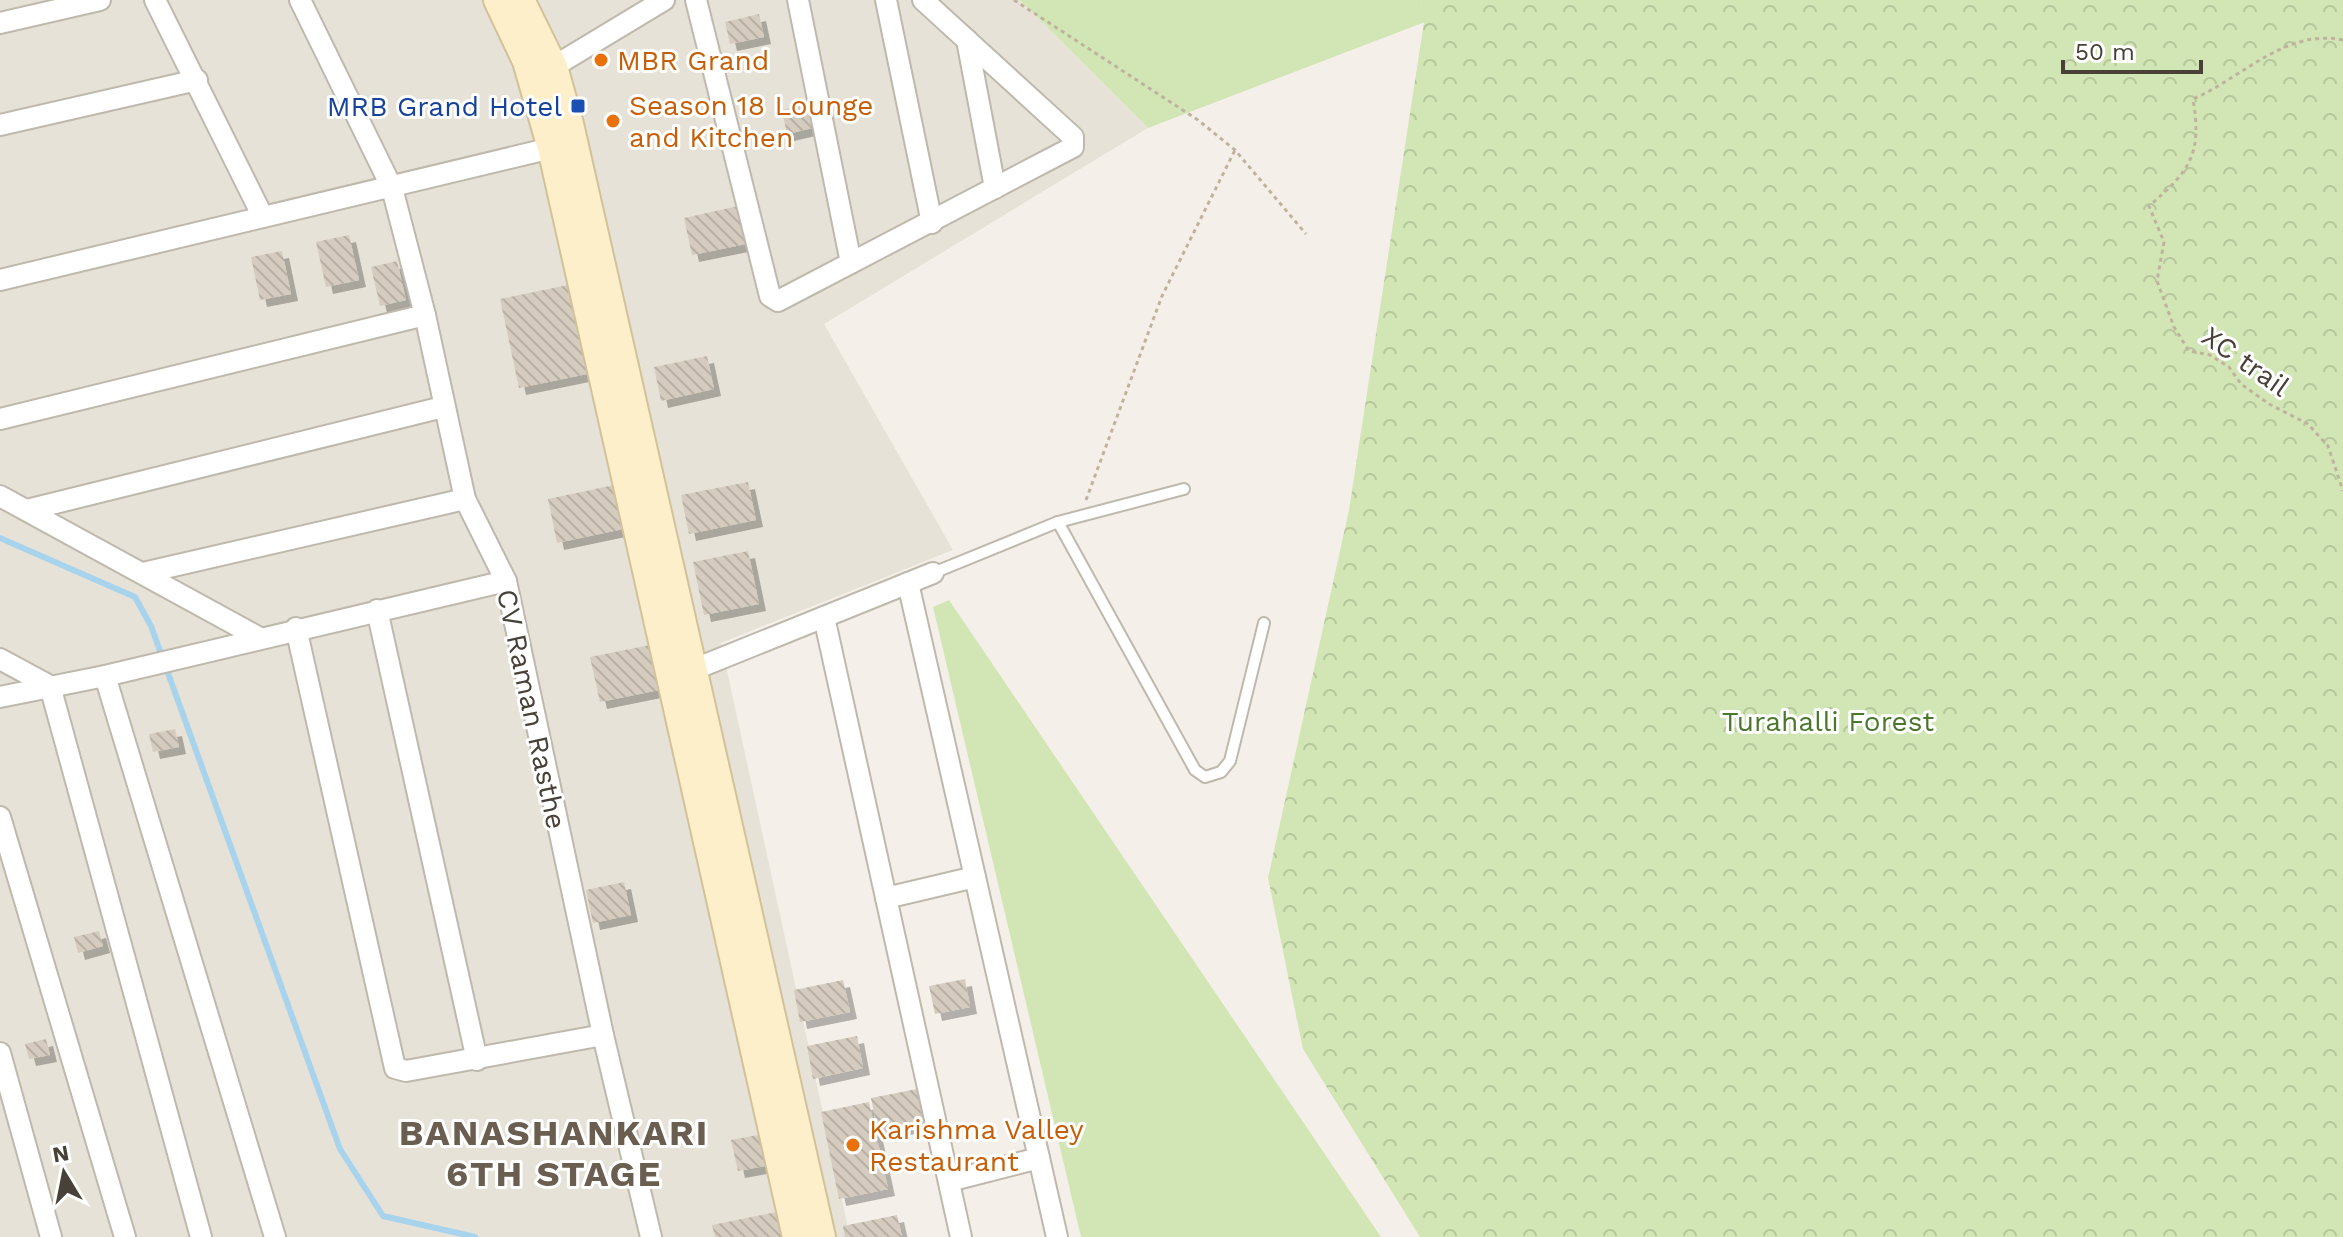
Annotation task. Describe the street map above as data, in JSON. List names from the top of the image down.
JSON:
{
  "streets": {
    "street": ["CV Raman Rasthe"],
    "path": ["XC trail"]
  },
  "districts": ["BANASHANKARI 6TH STAGE"],
  "parks": ["Turahalli Forest"],
  "places": {
    "other": ["MBR Grand", "Season 18 Lounge and Kitchen", "Karishma Valley Restaurant"],
    "transit": ["MRB Grand Hotel"]
  },
  "scale_bar": "50 m",
  "north": "top"
}
